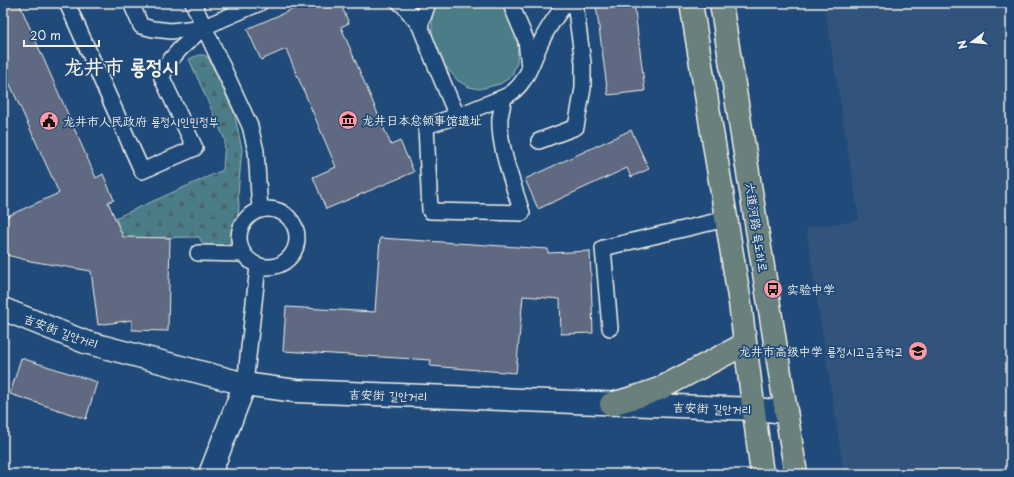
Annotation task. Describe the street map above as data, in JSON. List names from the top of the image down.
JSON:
{
  "streets": {
    "highway": ["六道河路 륙도하로"],
    "street": ["吉安街 길안거리"]
  },
  "crossings": [
    ["六道河路 륙도하로", "吉安街 길안거리"]
  ],
  "districts": ["龙井市 룡정시"],
  "places": {
    "museum": ["龙井日本总领事馆遗址"],
    "public building": ["龙井市人民政府 룡정시인민정부"],
    "bus stop": ["实验中学"],
    "school or university": ["龙井市高级中学 룡정시고급중학교"]
  },
  "scale_bar": "20 m",
  "north": "left"
}
